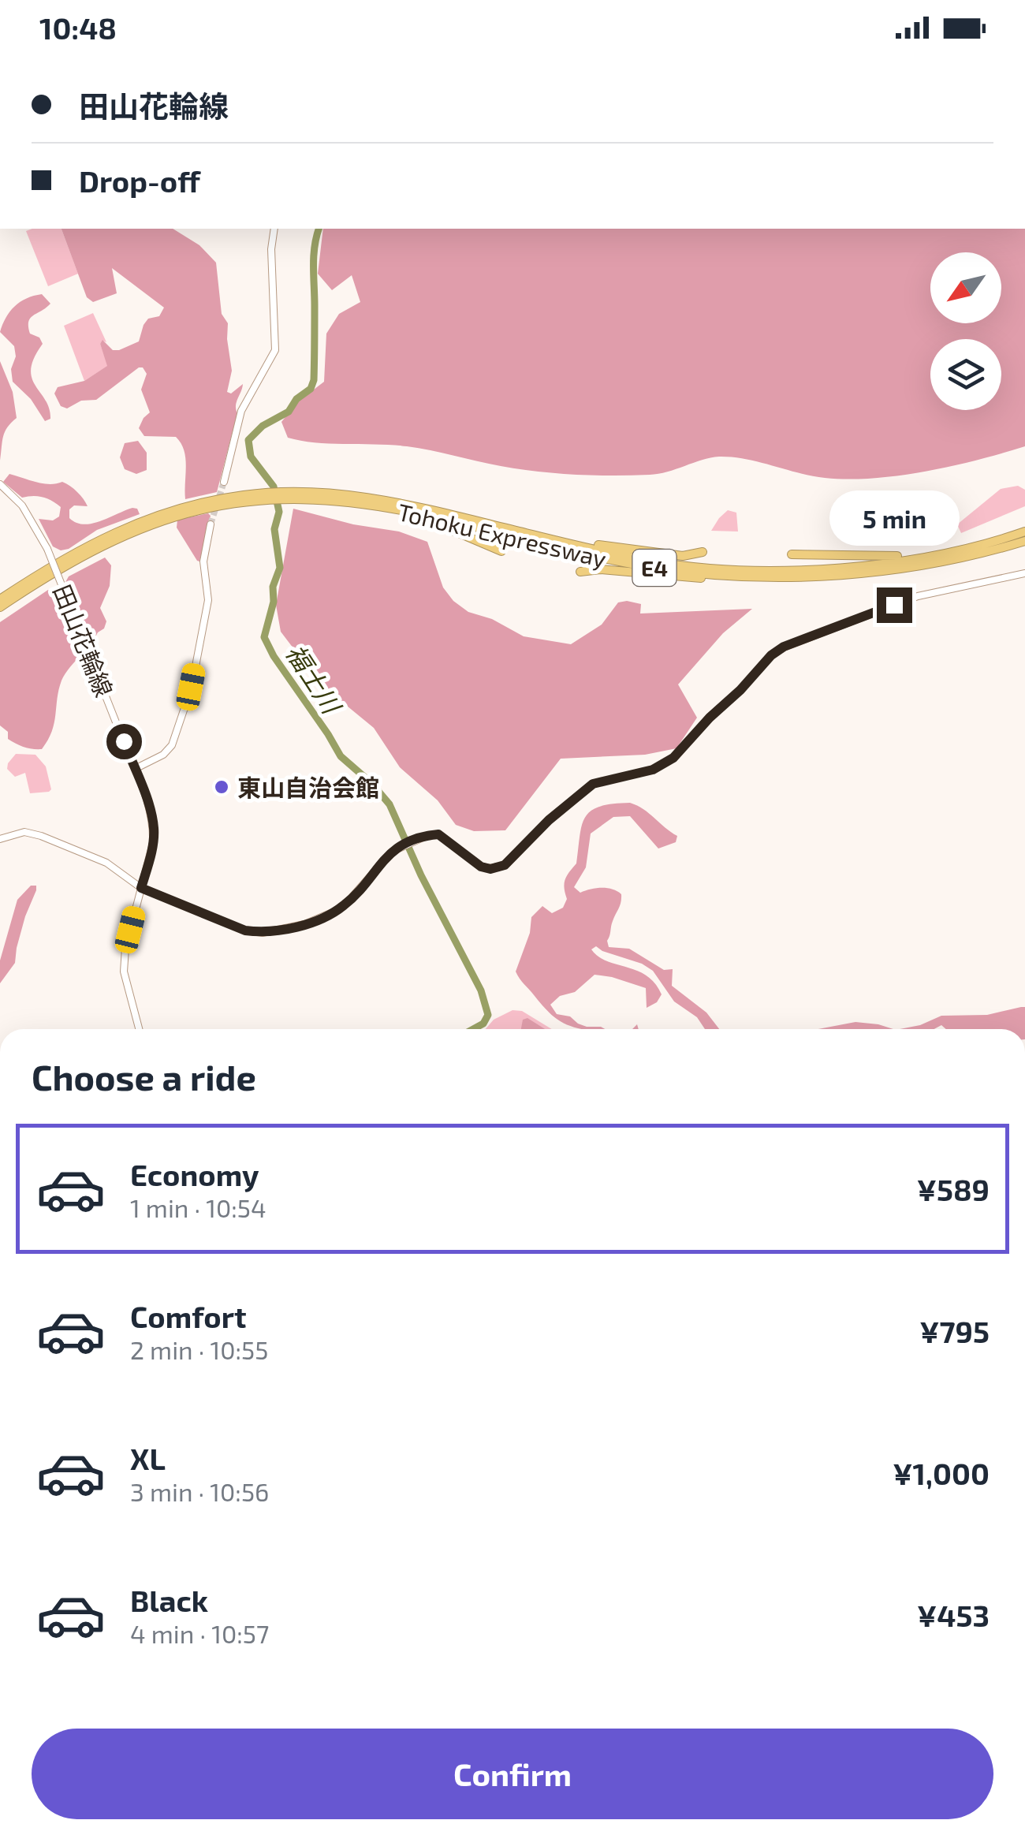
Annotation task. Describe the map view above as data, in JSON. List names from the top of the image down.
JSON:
{
  "streets": {
    "highway": ["Tohoku Expressway", "E4"],
    "street": ["田山花輪線"]
  },
  "water": ["福士川"],
  "places": ["東山自治会館"],
  "north": "bottom left",
  "page": {
    "status": "10:48",
    "banner": ["田山花輪線", "Drop-off"],
    "bubble": "5 min",
    "heading": "Choose a ride",
    "list": [
      {
        "name": "Economy",
        "note": "1 min · 10:54",
        "value": "¥589"
      },
      {
        "name": "Comfort",
        "note": "2 min · 10:55",
        "value": "¥795"
      },
      {
        "name": "XL",
        "note": "3 min · 10:56",
        "value": "¥1,000"
      },
      {
        "name": "Black",
        "note": "4 min · 10:57",
        "value": "¥453"
      }
    ],
    "buttons": "Confirm"
  }
}
